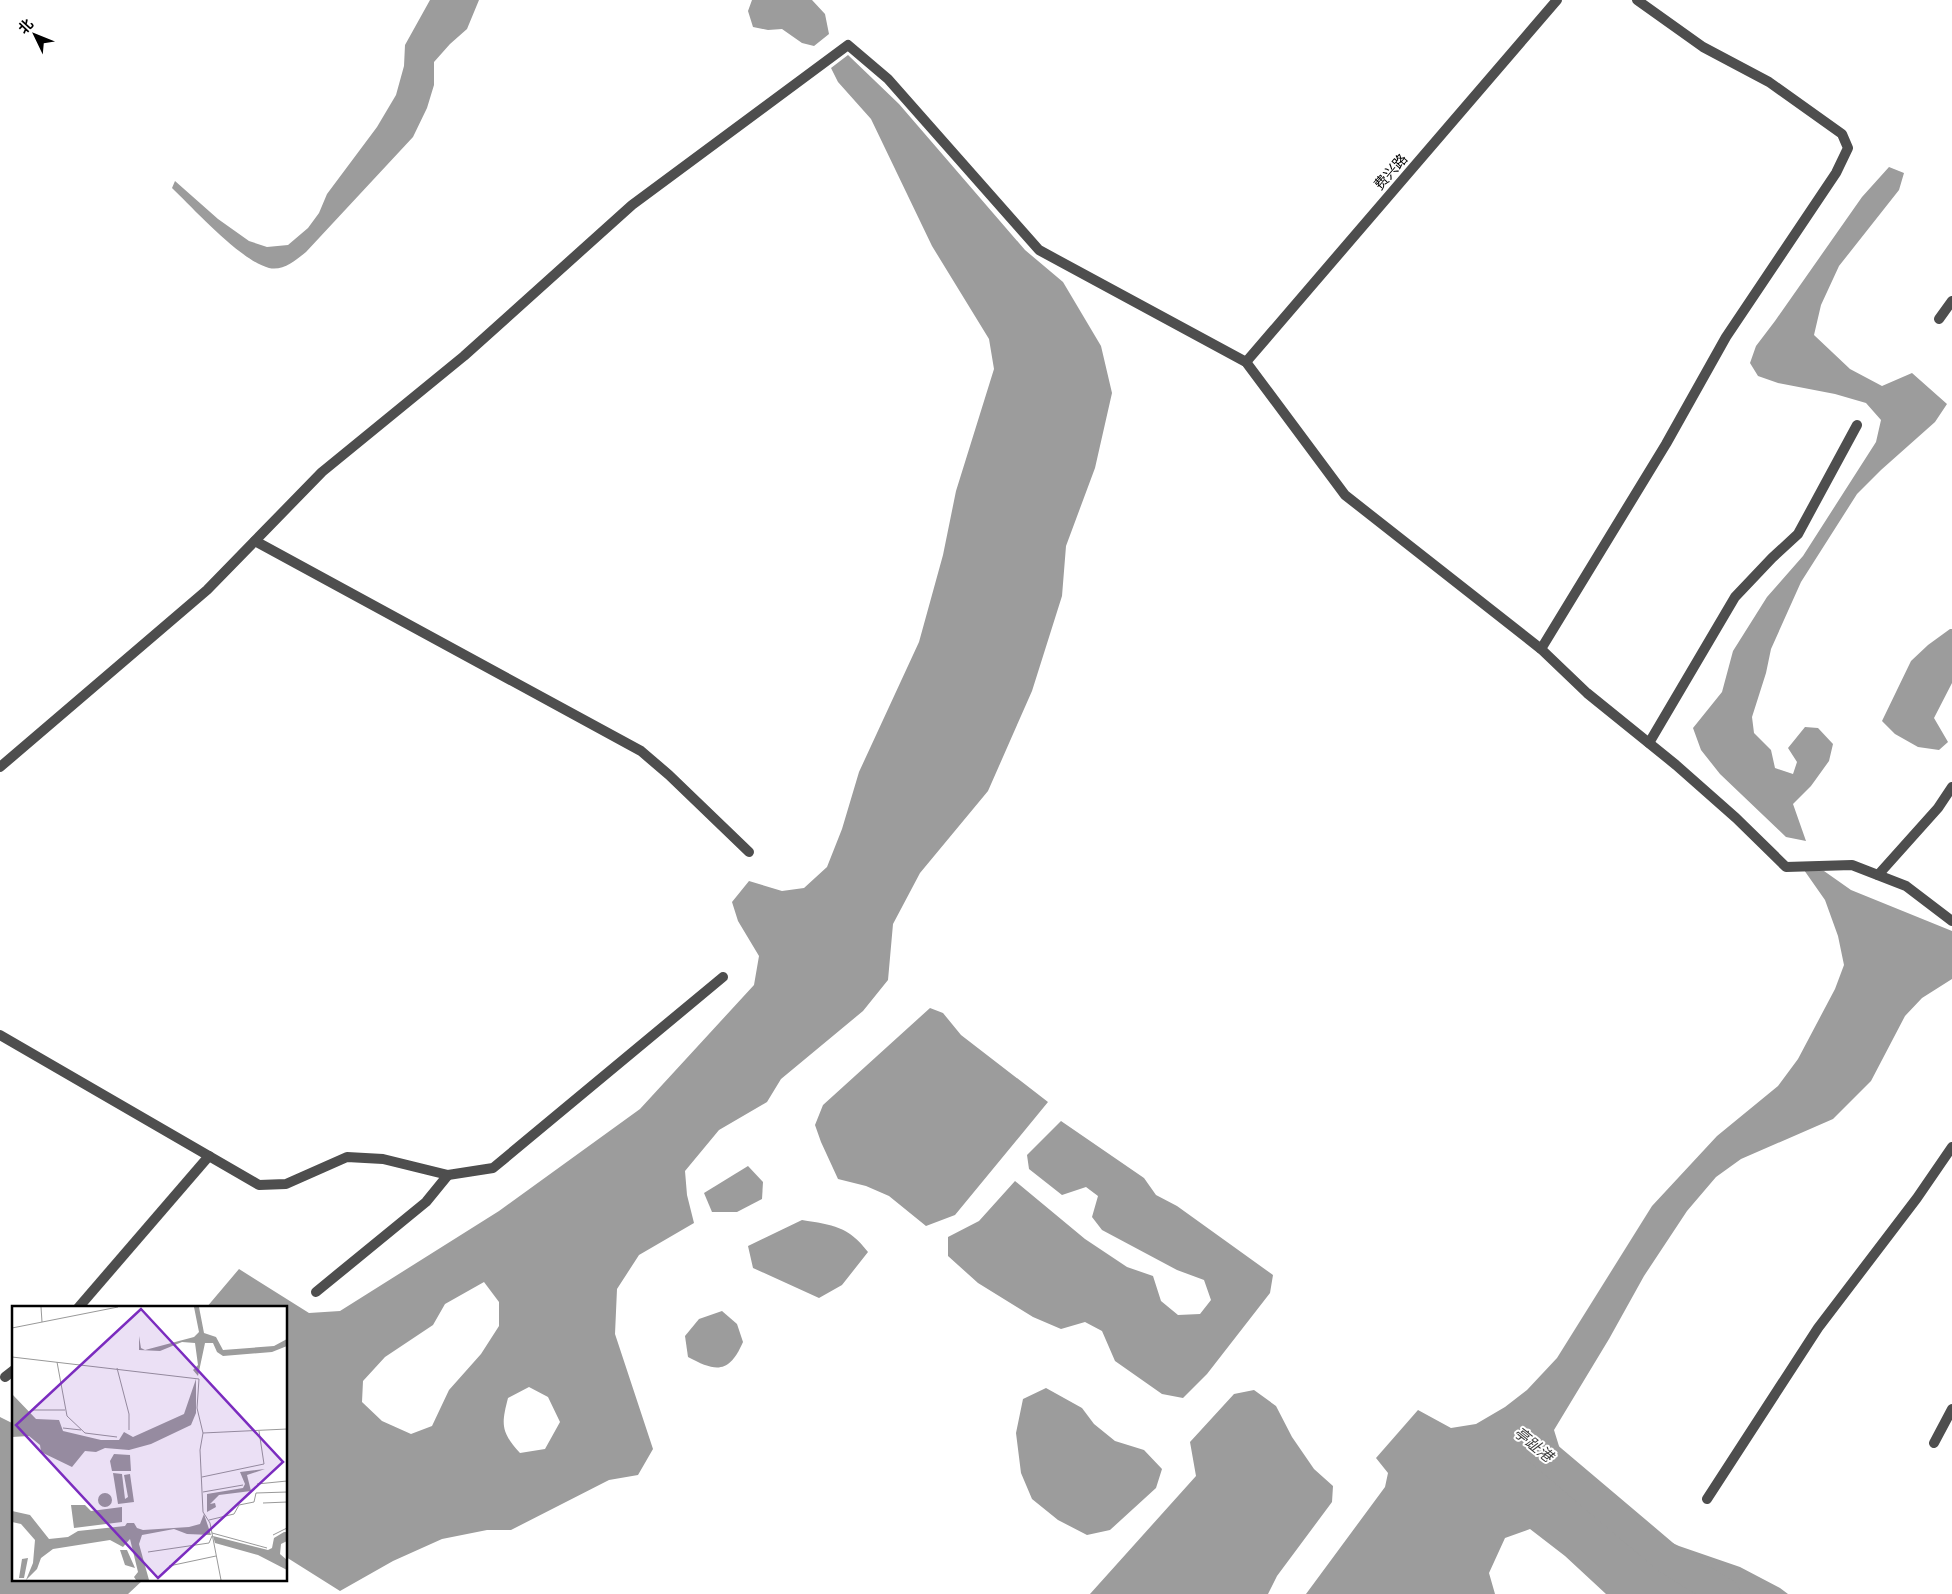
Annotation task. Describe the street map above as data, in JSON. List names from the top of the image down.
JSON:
{
  "streets": {
    "street": ["费兴路"]
  },
  "water": ["亭趾港"],
  "north": "top left"
}
